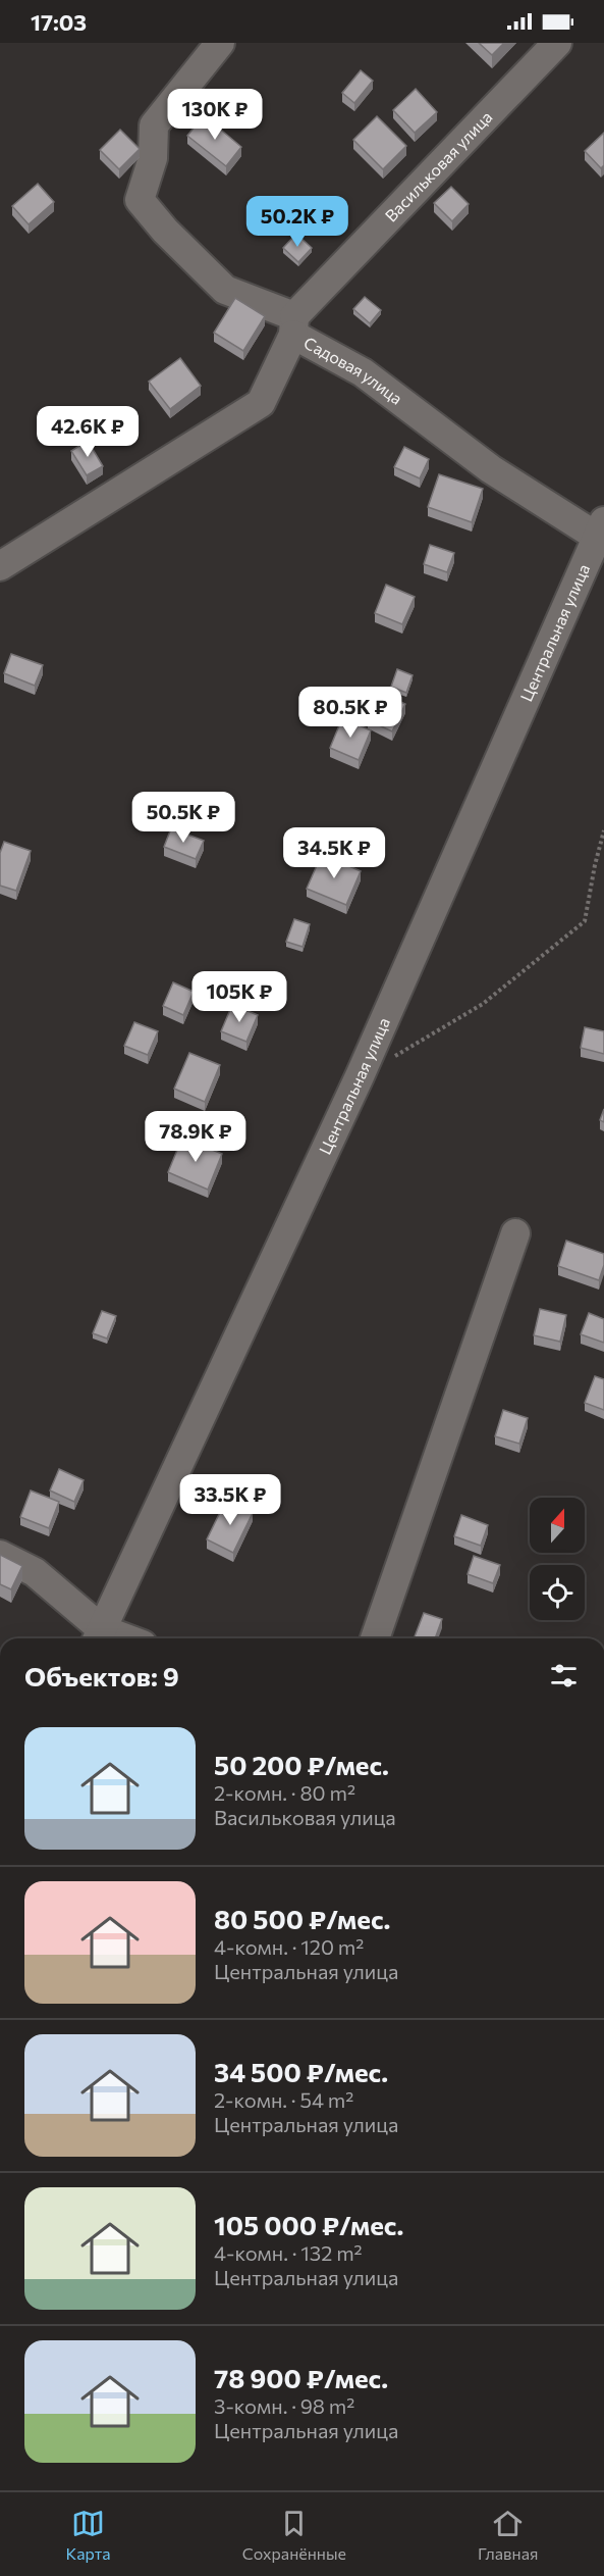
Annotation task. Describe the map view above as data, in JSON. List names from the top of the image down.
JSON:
{
  "streets": {
    "street": ["Васильковая улица", "Садовая улица", "Центральная улица"]
  },
  "crossings": [
    ["Васильковая улица", "Садовая улица"],
    ["Садовая улица", "Центральная улица"]
  ],
  "north": "top",
  "page": {
    "status": "17:03",
    "price": [
      "130K ₽",
      "50.2K ₽",
      "42.6K ₽",
      "80.5K ₽",
      "50.5K ₽",
      "34.5K ₽",
      "105K ₽",
      "78.9K ₽",
      "33.5K ₽"
    ],
    "heading": "Объектов: 9",
    "list": [
      {
        "name": "50 200 ₽/мес.",
        "note": "2-комн. · 80 m² · Васильковая улица"
      },
      {
        "name": "80 500 ₽/мес.",
        "note": "4-комн. · 120 m² · Центральная улица"
      },
      {
        "name": "34 500 ₽/мес.",
        "note": "2-комн. · 54 m² · Центральная улица"
      },
      {
        "name": "105 000 ₽/мес.",
        "note": "4-комн. · 132 m² · Центральная улица"
      },
      {
        "name": "78 900 ₽/мес.",
        "note": "3-комн. · 98 m² · Центральная улица"
      }
    ],
    "tabs": ["Карта", "Сохранённые", "Главная"]
  }
}
